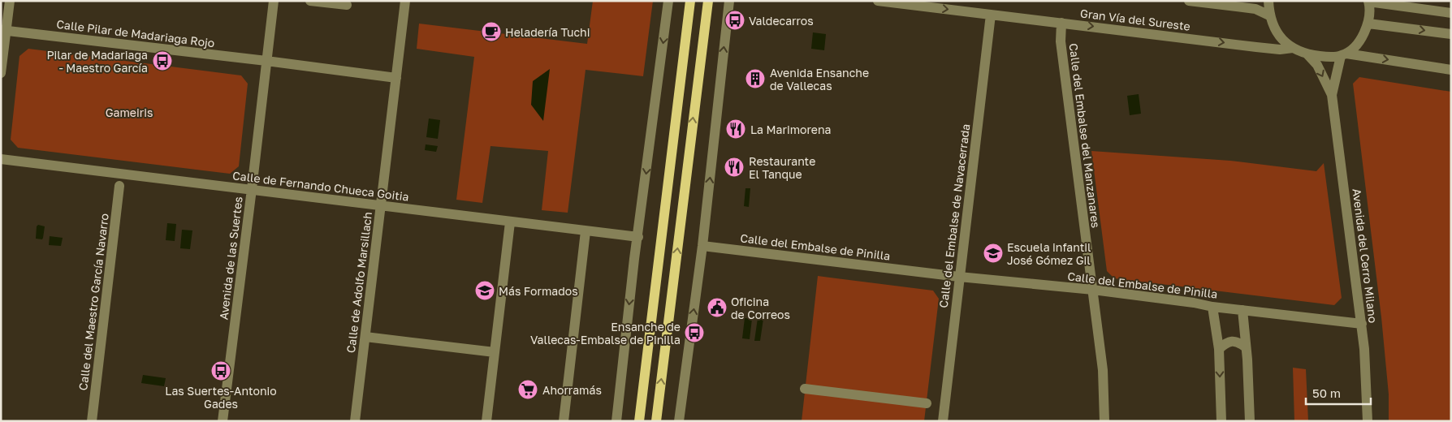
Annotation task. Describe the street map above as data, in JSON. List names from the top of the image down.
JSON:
{
  "streets": {
    "street": [
      "Gran Vía del Sureste",
      "Calle Pilar de Madariaga Rojo",
      "Calle del Embalse del Manzanares",
      "Calle de Fernando Chueca Goitia",
      "Calle del Embalse de Navacerrada",
      "Calle del Embalse de Pinilla",
      "Avenida del Cerro Milano",
      "Avenida de las Suertes",
      "Calle de Adolfo Marsillach",
      "Calle del Maestro García Navarro"
    ]
  },
  "crossings": [
    ["Gran Vía del Sureste", "Calle del Embalse del Manzanares"],
    ["Gran Vía del Sureste", "Calle del Embalse de Navacerrada"],
    ["Calle Pilar de Madariaga Rojo", "Avenida de las Suertes"],
    ["Calle Pilar de Madariaga Rojo", "Calle de Adolfo Marsillach"],
    ["Calle del Embalse del Manzanares", "Calle del Embalse de Pinilla"],
    ["Calle de Fernando Chueca Goitia", "Avenida de las Suertes"],
    ["Calle de Fernando Chueca Goitia", "Calle de Adolfo Marsillach"],
    ["Calle del Embalse de Navacerrada", "Calle del Embalse de Pinilla"],
    ["Calle del Embalse de Pinilla", "Avenida del Cerro Milano"]
  ],
  "one_way": ["Gran Vía del Sureste"],
  "parks": ["Gameiris"],
  "places": {
    "bus stop": [
      "Valdecarros",
      "Pilar de Madariaga - Maestro García",
      "Ensanche de Vallecas-Embalse de Pinilla",
      "Las Suertes-Antonio Gades"
    ],
    "cafe": ["Heladería Tuchi"],
    "building": ["Avenida Ensanche de Vallecas"],
    "restaurant": ["La Marimorena", "Restaurante El Tanque"],
    "school or university": ["Escuela infantil José Gómez Gil", "Más Formados"],
    "public building": ["Oficina de Correos"],
    "supermarket": ["Ahorramás"]
  },
  "scale_bar": "50 m"
}
